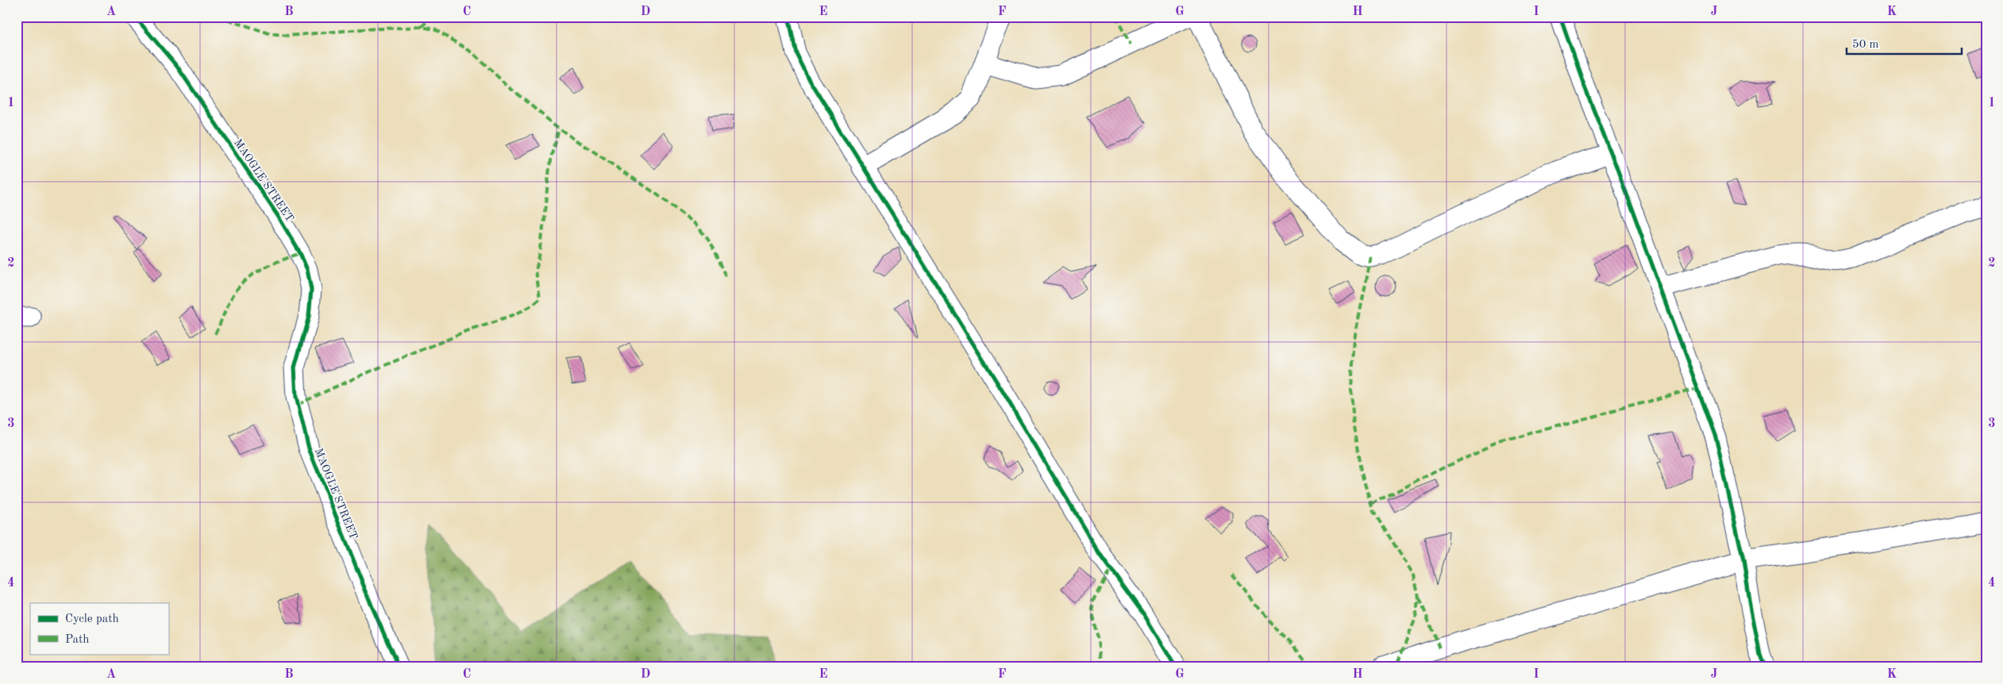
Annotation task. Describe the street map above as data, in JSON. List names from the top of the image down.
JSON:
{
  "streets": {
    "street": ["MAOGLE STREET"]
  },
  "legend": ["Cycle path", "Path"],
  "scale_bar": "50 m",
  "grid": {
    "columns": [
      "A",
      "B",
      "C",
      "D",
      "E",
      "F",
      "G",
      "H",
      "I",
      "J",
      "K"
    ],
    "rows": [
      "1",
      "2",
      "3",
      "4"
    ]
  }
}
